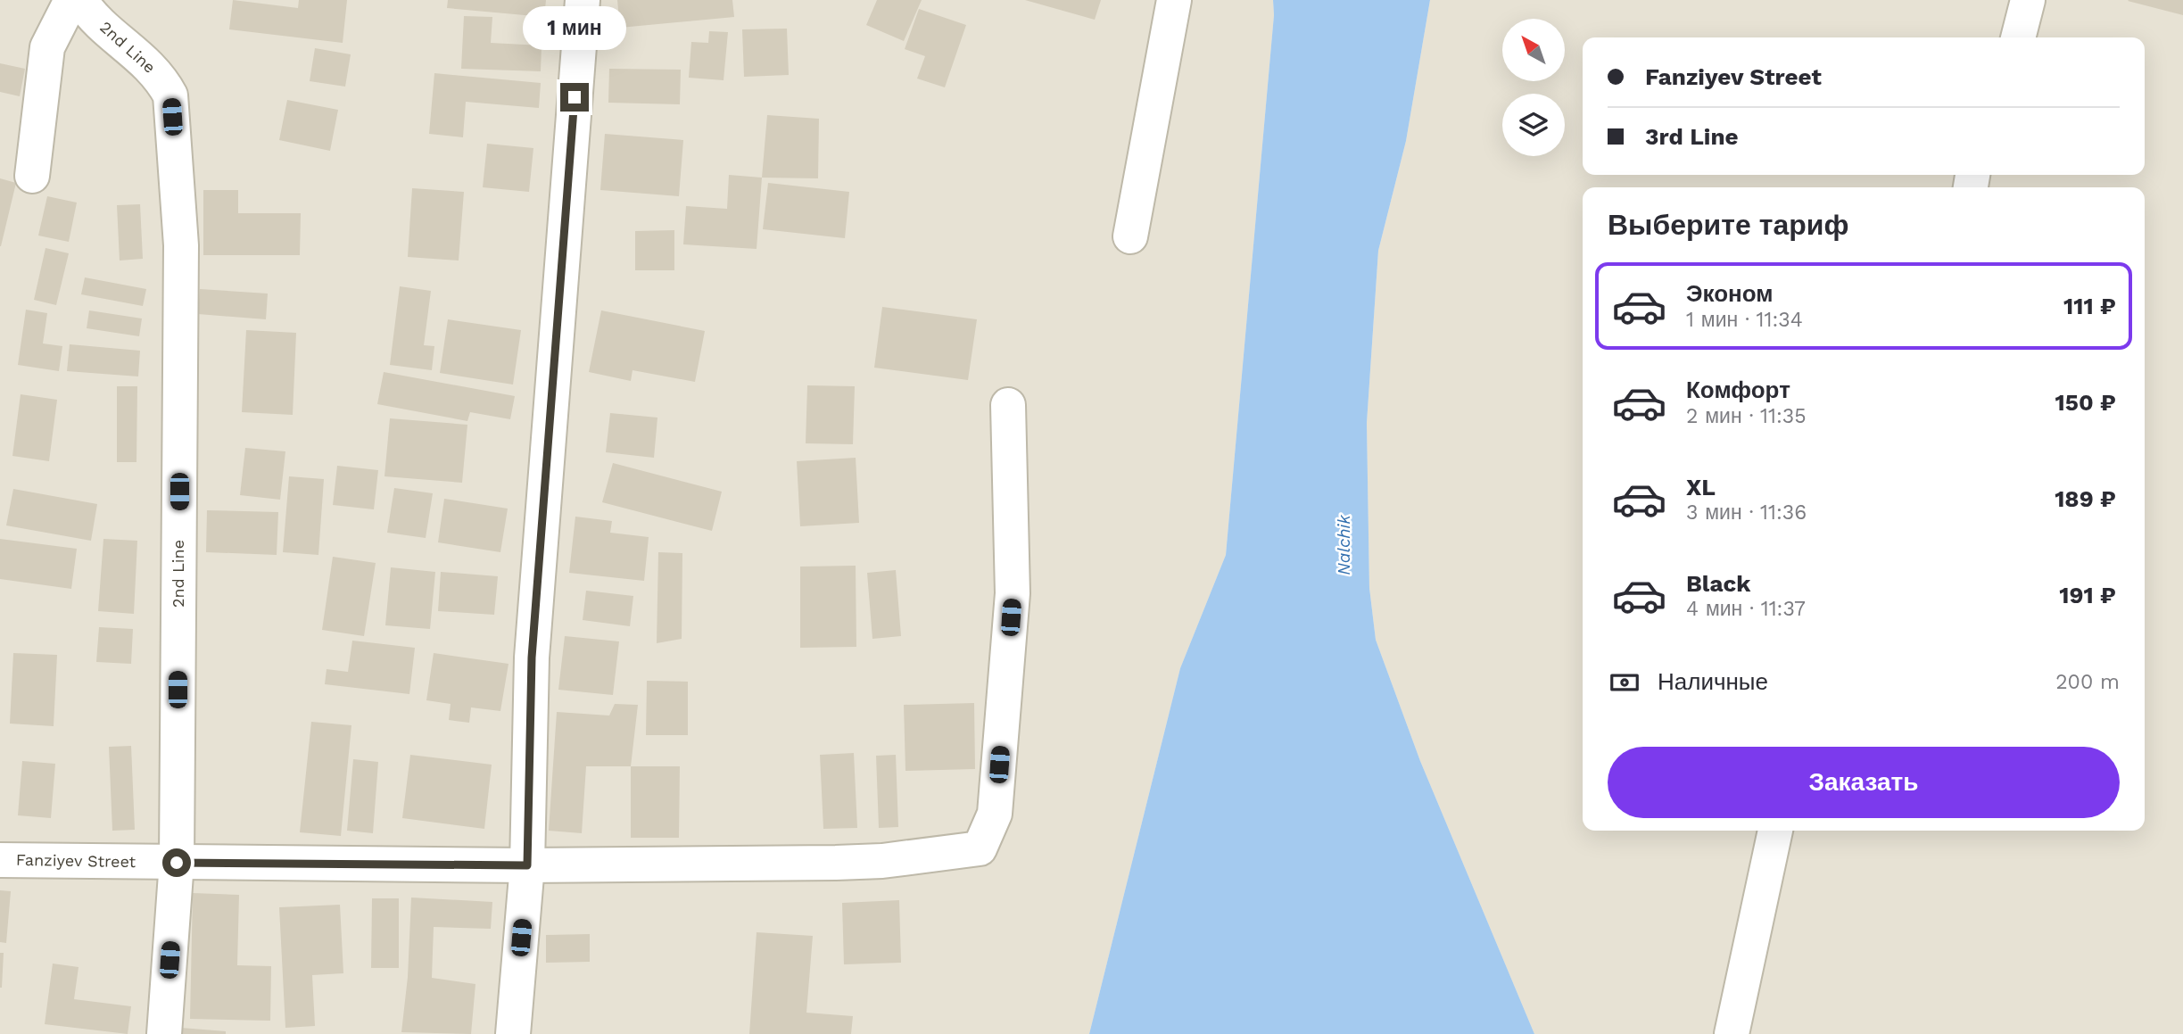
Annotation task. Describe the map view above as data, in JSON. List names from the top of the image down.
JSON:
{
  "streets": {
    "street": ["2nd Line", "Fanziyev Street"]
  },
  "crossings": [
    ["2nd Line", "Fanziyev Street"]
  ],
  "water": ["Nalchik"],
  "north": "top left",
  "page": {
    "bubble": "1 мин",
    "banner": ["Fanziyev Street", "3rd Line"],
    "heading": "Выберите тариф",
    "list": [
      {
        "name": "Эконом",
        "note": "1 мин · 11:34",
        "value": "111 ₽"
      },
      {
        "name": "Комфорт",
        "note": "2 мин · 11:35",
        "value": "150 ₽"
      },
      {
        "name": "XL",
        "note": "3 мин · 11:36",
        "value": "189 ₽"
      },
      {
        "name": "Black",
        "note": "4 мин · 11:37",
        "value": "191 ₽"
      }
    ],
    "pay": ["Наличные", "200 m"],
    "buttons": "Заказать"
  }
}
